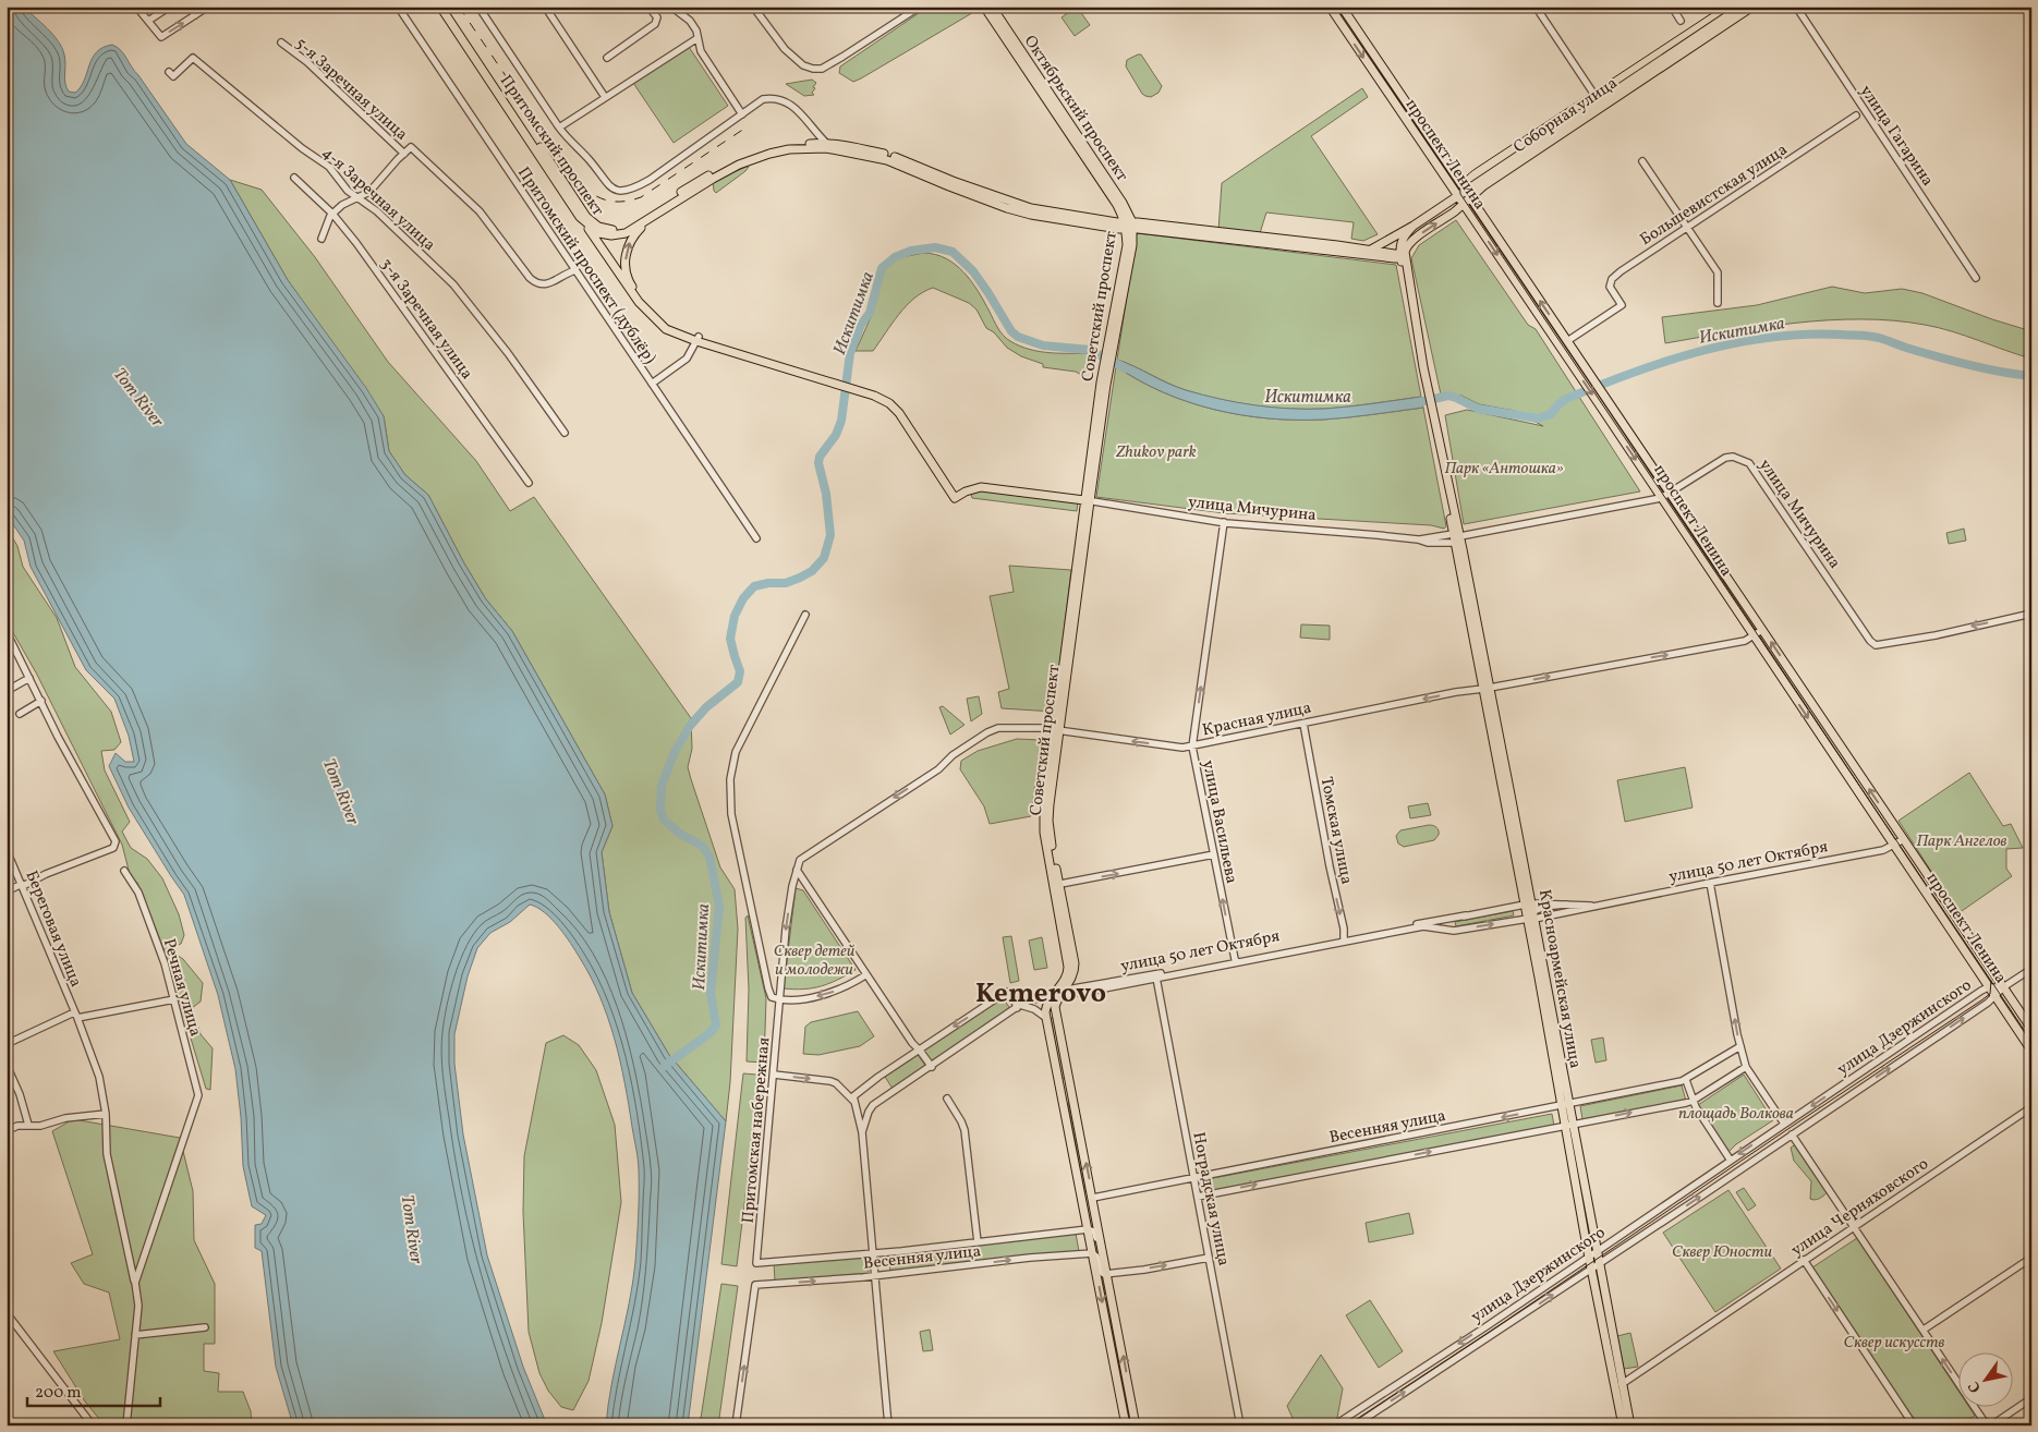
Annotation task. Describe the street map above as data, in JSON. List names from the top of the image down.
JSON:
{
  "streets": {
    "main road": [
      "Октябрьский проспект",
      "Соборная улица",
      "Притомский проспект",
      "проспект Ленина",
      "Советский проспект",
      "Красноармейская улица"
    ],
    "street": [
      "5-я Заречная улица",
      "улица Гагарина",
      "Большевистская улица",
      "4-я Заречная улица",
      "Притомский проспект (дублёр)",
      "3-я Заречная улица",
      "улица Мичурина",
      "Красная улица",
      "улица Васильева",
      "Томская улица",
      "улица 50 лет Октября",
      "Береговая улица",
      "Речная улица",
      "улица Дзержинского",
      "Весенняя улица",
      "Притомская набережная",
      "Ноградская улица",
      "улица Черняховского"
    ]
  },
  "crossings": [
    ["5-я Заречная улица", "Притомский проспект (дублёр)"],
    ["Октябрьский проспект", "Притомский проспект"],
    ["Октябрьский проспект", "Советский проспект"],
    ["Соборная улица", "проспект Ленина"],
    ["Соборная улица", "Красноармейская улица"],
    ["Притомский проспект", "Советский проспект"],
    ["проспект Ленина", "Большевистская улица"],
    ["проспект Ленина", "улица Мичурина"],
    ["проспект Ленина", "Красная улица"],
    ["проспект Ленина", "улица 50 лет Октября"],
    ["проспект Ленина", "улица Дзержинского"],
    ["Советский проспект", "улица Мичурина"],
    ["Советский проспект", "Красная улица"],
    ["Советский проспект", "улица 50 лет Октября"],
    ["Советский проспект", "Весенняя улица"],
    ["улица Мичурина", "улица Васильева"],
    ["улица Мичурина", "Красноармейская улица"],
    ["Красная улица", "улица Васильева"],
    ["Красная улица", "Томская улица"],
    ["Красная улица", "Красноармейская улица"],
    ["Красная улица", "Притомская набережная"],
    ["улица Васильева", "улица 50 лет Октября"],
    ["Томская улица", "улица 50 лет Октября"],
    ["улица 50 лет Октября", "Красноармейская улица"],
    ["улица 50 лет Октября", "Ноградская улица"],
    ["Береговая улица", "Речная улица"],
    ["Красноармейская улица", "улица Дзержинского"],
    ["Красноармейская улица", "Весенняя улица"],
    ["Красноармейская улица", "улица Черняховского"],
    ["Весенняя улица", "Притомская набережная"],
    ["Весенняя улица", "Ноградская улица"]
  ],
  "one_way": ["улица Мичурина", "улица Васильева", "Томская улица"],
  "districts": ["Kemerovo"],
  "water": ["Искитимка", "Tom River"],
  "parks": [
    "Zhukov park",
    "Парк «Антошка»",
    "Парк Ангелов",
    "Сквер детей и молодежи",
    "площадь Волкова",
    "Сквер Юности",
    "Сквер искусств"
  ],
  "scale_bar": "200 m",
  "north": "bottom left"
}
